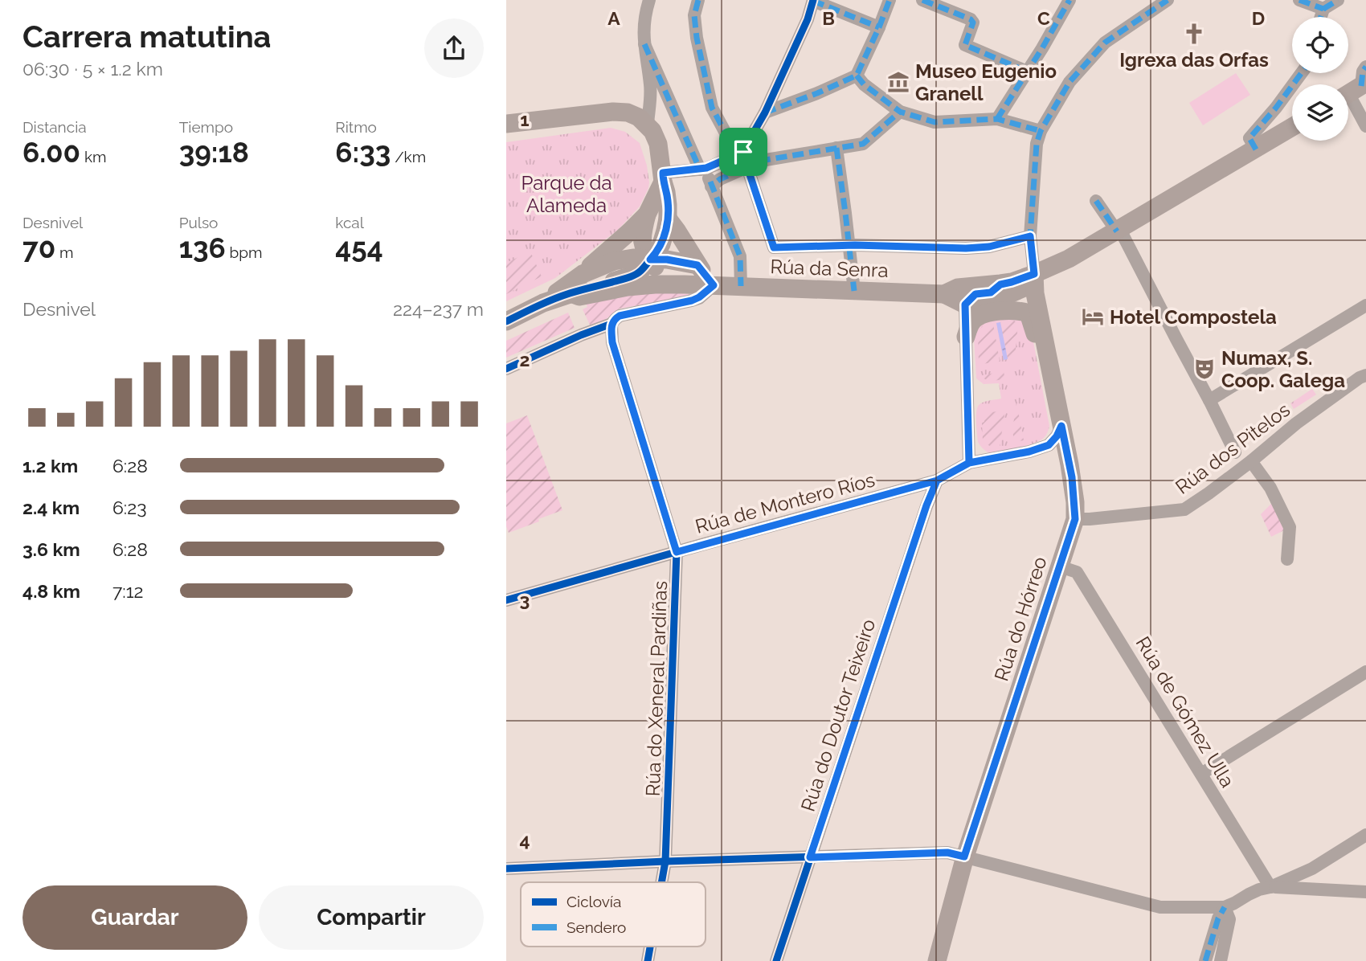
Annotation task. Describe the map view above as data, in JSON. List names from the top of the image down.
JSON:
{
  "streets": {
    "street": [
      "Rúa da Senra",
      "Rúa dos Pitelos",
      "Rúa de Montero Ríos",
      "Rúa do Hórreo",
      "Rúa do Xeneral Pardiñas",
      "Rúa de Gómez Ulla",
      "Rúa do Doutor Teixeiro"
    ]
  },
  "crossings": [
    ["Rúa da Senra", "Rúa do Hórreo"],
    ["Rúa dos Pitelos", "Rúa do Hórreo"],
    ["Rúa de Montero Ríos", "Rúa do Hórreo"],
    ["Rúa de Montero Ríos", "Rúa do Xeneral Pardiñas"],
    ["Rúa de Montero Ríos", "Rúa do Doutor Teixeiro"],
    ["Rúa do Hórreo", "Rúa de Gómez Ulla"]
  ],
  "parks": ["Parque da Alameda"],
  "places": {
    "church": ["Igrexa das Orfas"],
    "museum": ["Museo Eugenio Granell"],
    "hotel": ["Hotel Compostela"],
    "theatre": ["Numax, S. Coop. Galega"]
  },
  "legend": ["Ciclovía", "Sendero"],
  "page": {
    "heading": ["Carrera matutina", "06:30 · 5 × 1.2 km"],
    "stats": [
      ["Distancia", "6.00 km"],
      ["Tiempo", "39:18"],
      ["Ritmo", "6:33 /km"],
      ["Desnivel", "70 m"],
      ["Pulso", "136 bpm"],
      ["kcal", "454"]
    ],
    "chart": ["Desnivel", "224–237 m"],
    "list": [
      {
        "name": "1.2 km",
        "note": "6:28"
      },
      {
        "name": "2.4 km",
        "note": "6:23"
      },
      {
        "name": "3.6 km",
        "note": "6:28"
      },
      {
        "name": "4.8 km",
        "note": "7:12"
      }
    ],
    "buttons": ["Guardar", "Compartir"]
  },
  "grid": {
    "columns": [
      "A",
      "B",
      "C",
      "D"
    ],
    "rows": [
      "1",
      "2",
      "3",
      "4"
    ]
  }
}
